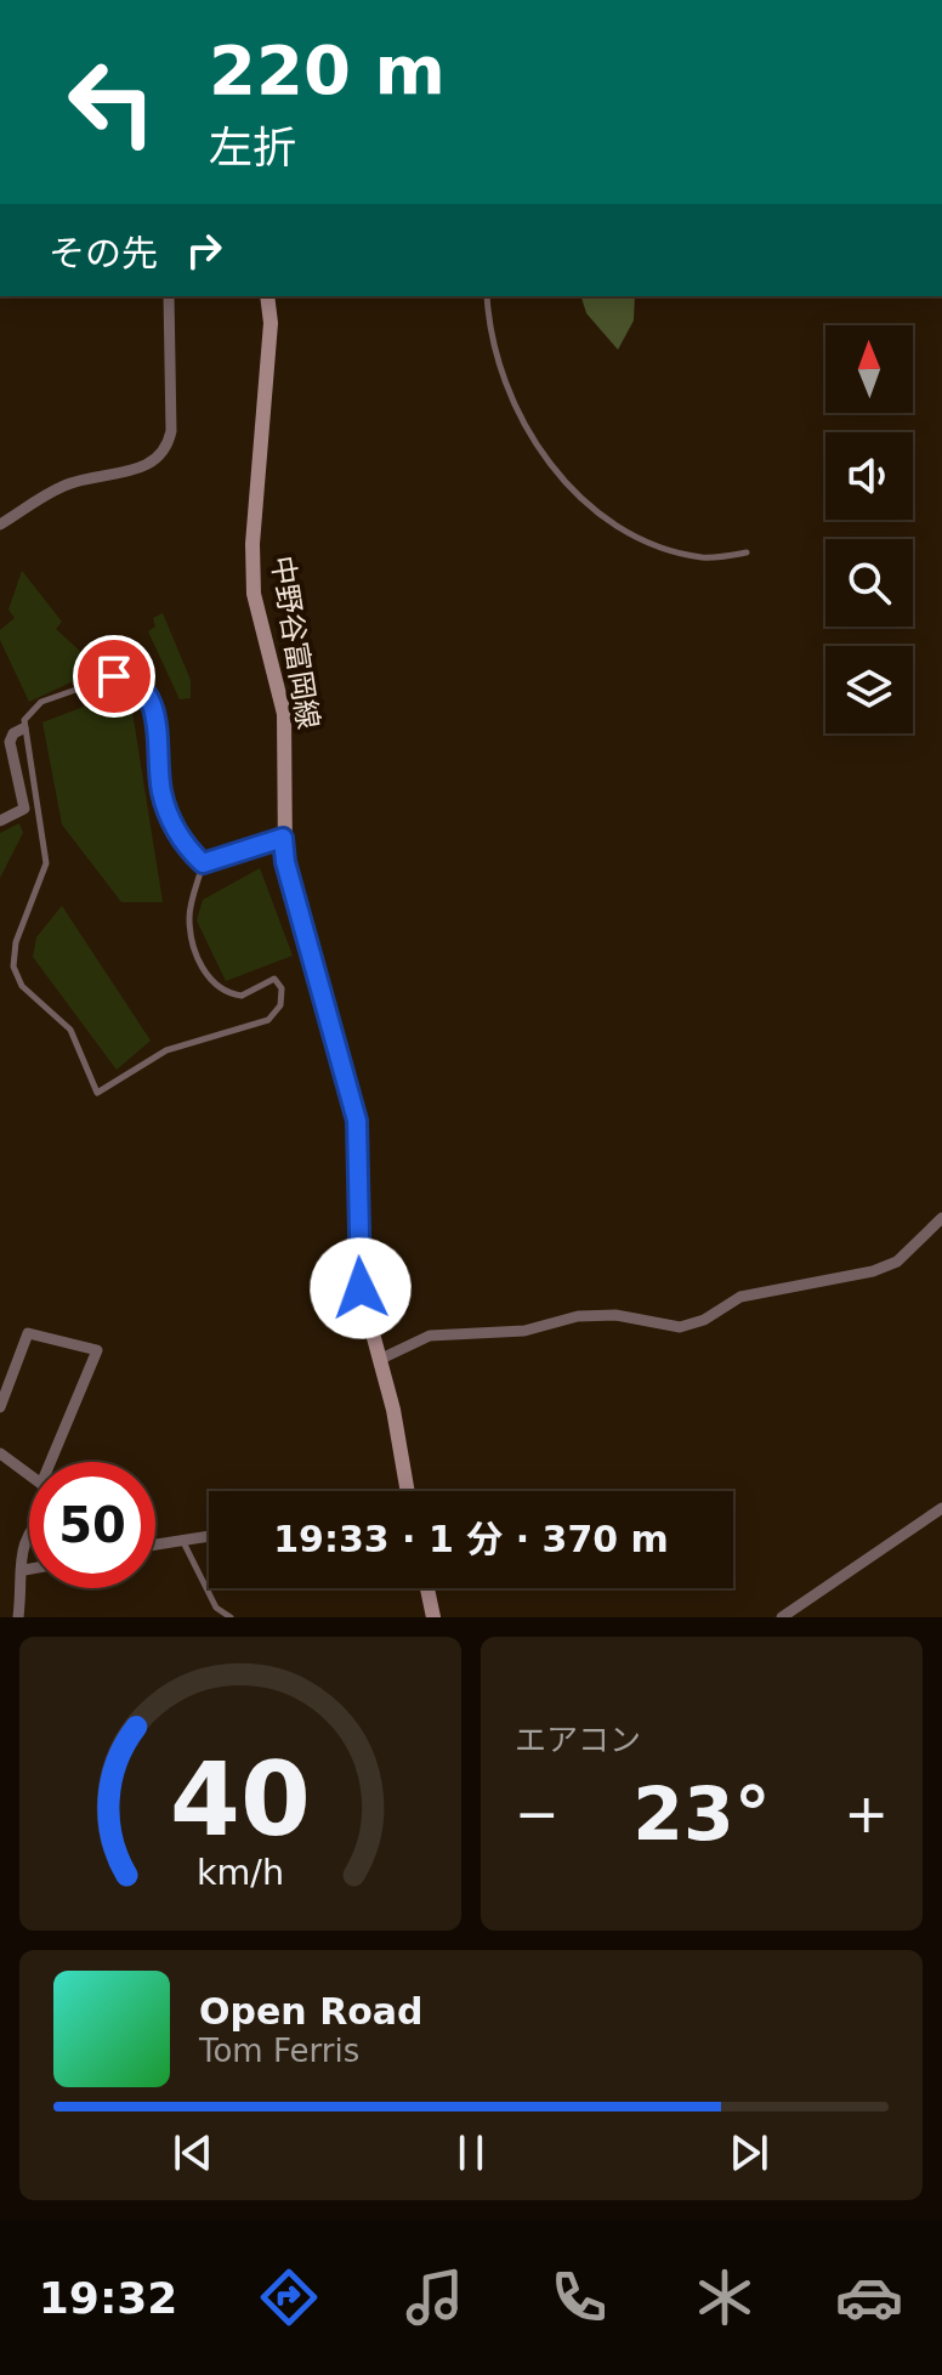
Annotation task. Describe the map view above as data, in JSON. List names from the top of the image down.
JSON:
{
  "streets": {
    "main road": ["中野谷富岡線"]
  },
  "north": "top",
  "page": {
    "turn": ["220 m", "左折"],
    "then": "その先",
    "limit": "50",
    "trip": "19:33 · 1 分 · 370 m",
    "tile": "エアコン",
    "heat": ["−", "23°", "+"],
    "song": ["Open Road", "Tom Ferris"],
    "tabs": "19:32",
    "gauge": ["40", "km/h"]
  }
}
